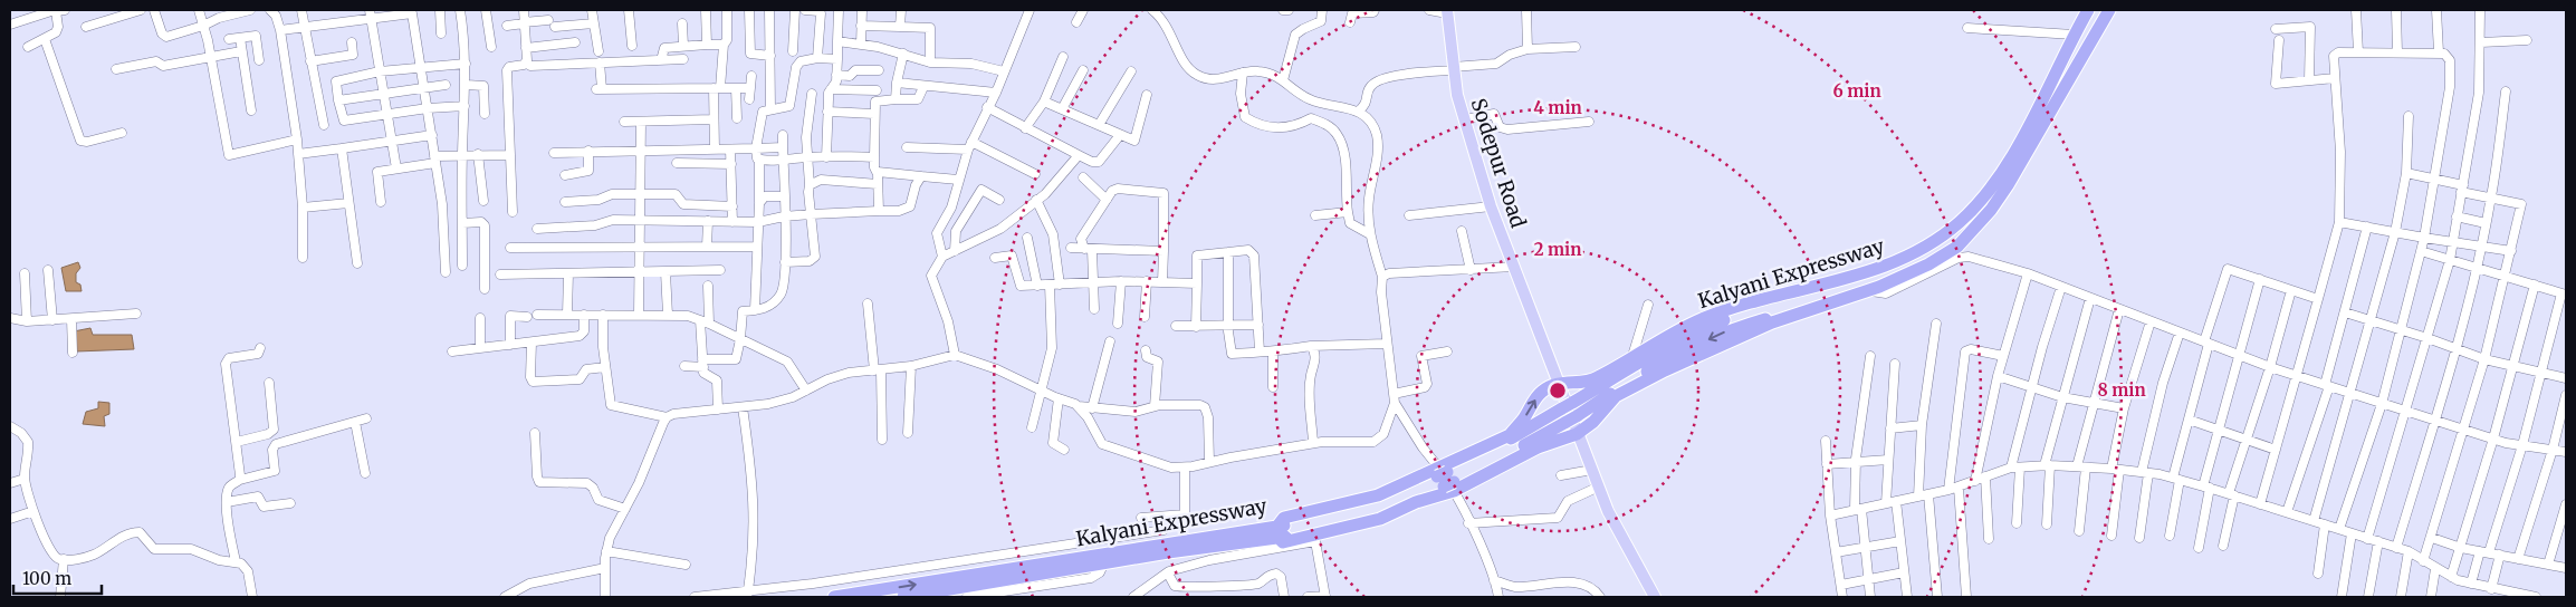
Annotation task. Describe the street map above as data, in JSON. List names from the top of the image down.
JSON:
{
  "streets": {
    "highway": ["Kalyani Expressway"],
    "main road": ["Sodepur Road"]
  },
  "crossings": [
    ["Sodepur Road", "Kalyani Expressway"]
  ],
  "scale_bar": "100 m",
  "rings": [
    "6 min",
    "4 min",
    "2 min",
    "8 min"
  ]
}
